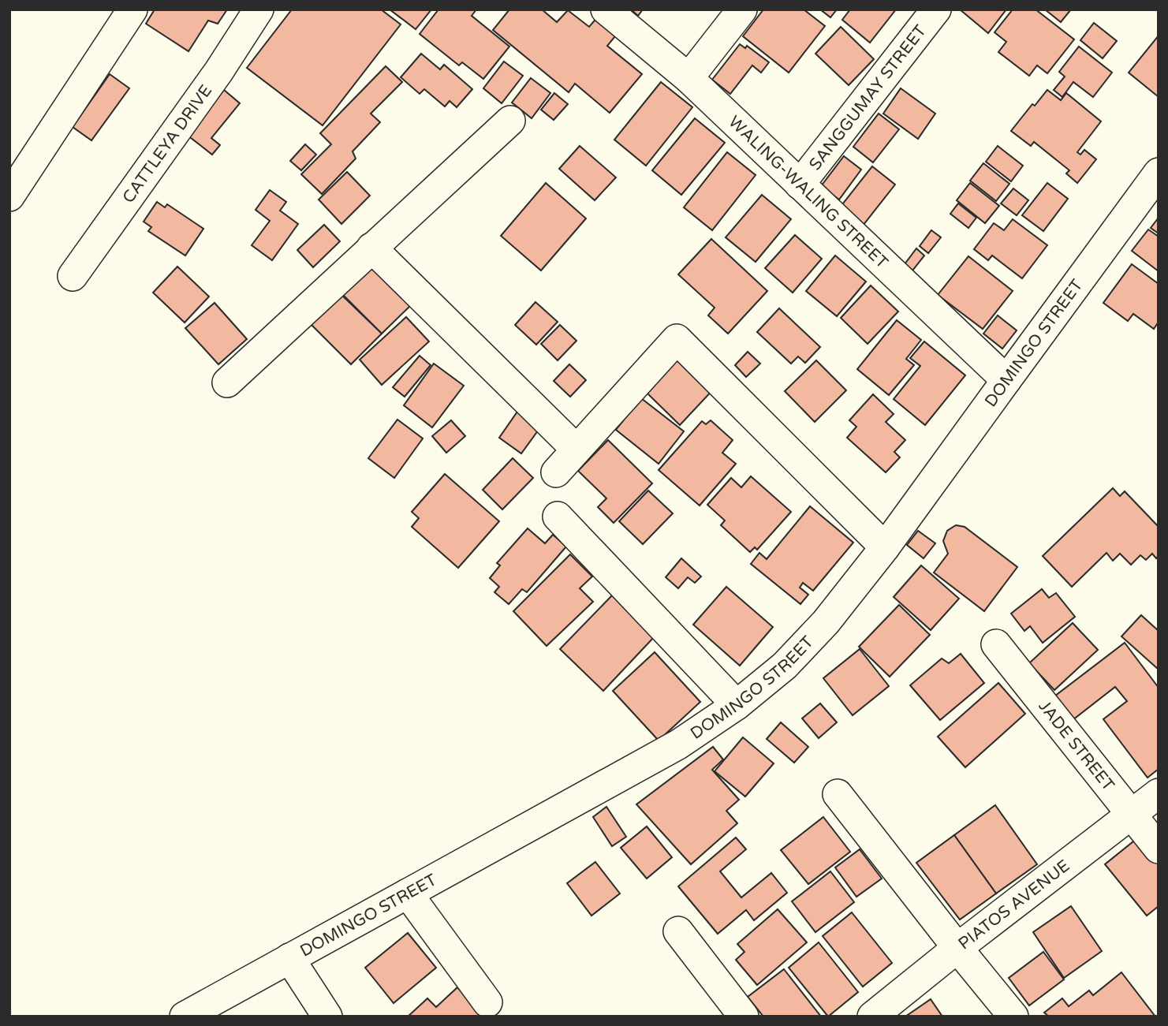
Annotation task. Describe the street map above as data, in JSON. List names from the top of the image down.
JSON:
{
  "streets": {
    "street": [
      "SANGGUMAY STREET",
      "CATTLEYA DRIVE",
      "WALING-WALING STREET",
      "DOMINGO STREET",
      "JADE STREET",
      "PIATOS AVENUE"
    ]
  },
  "crossings": [
    ["SANGGUMAY STREET", "WALING-WALING STREET"],
    ["WALING-WALING STREET", "DOMINGO STREET"],
    ["JADE STREET", "PIATOS AVENUE"]
  ]
}
